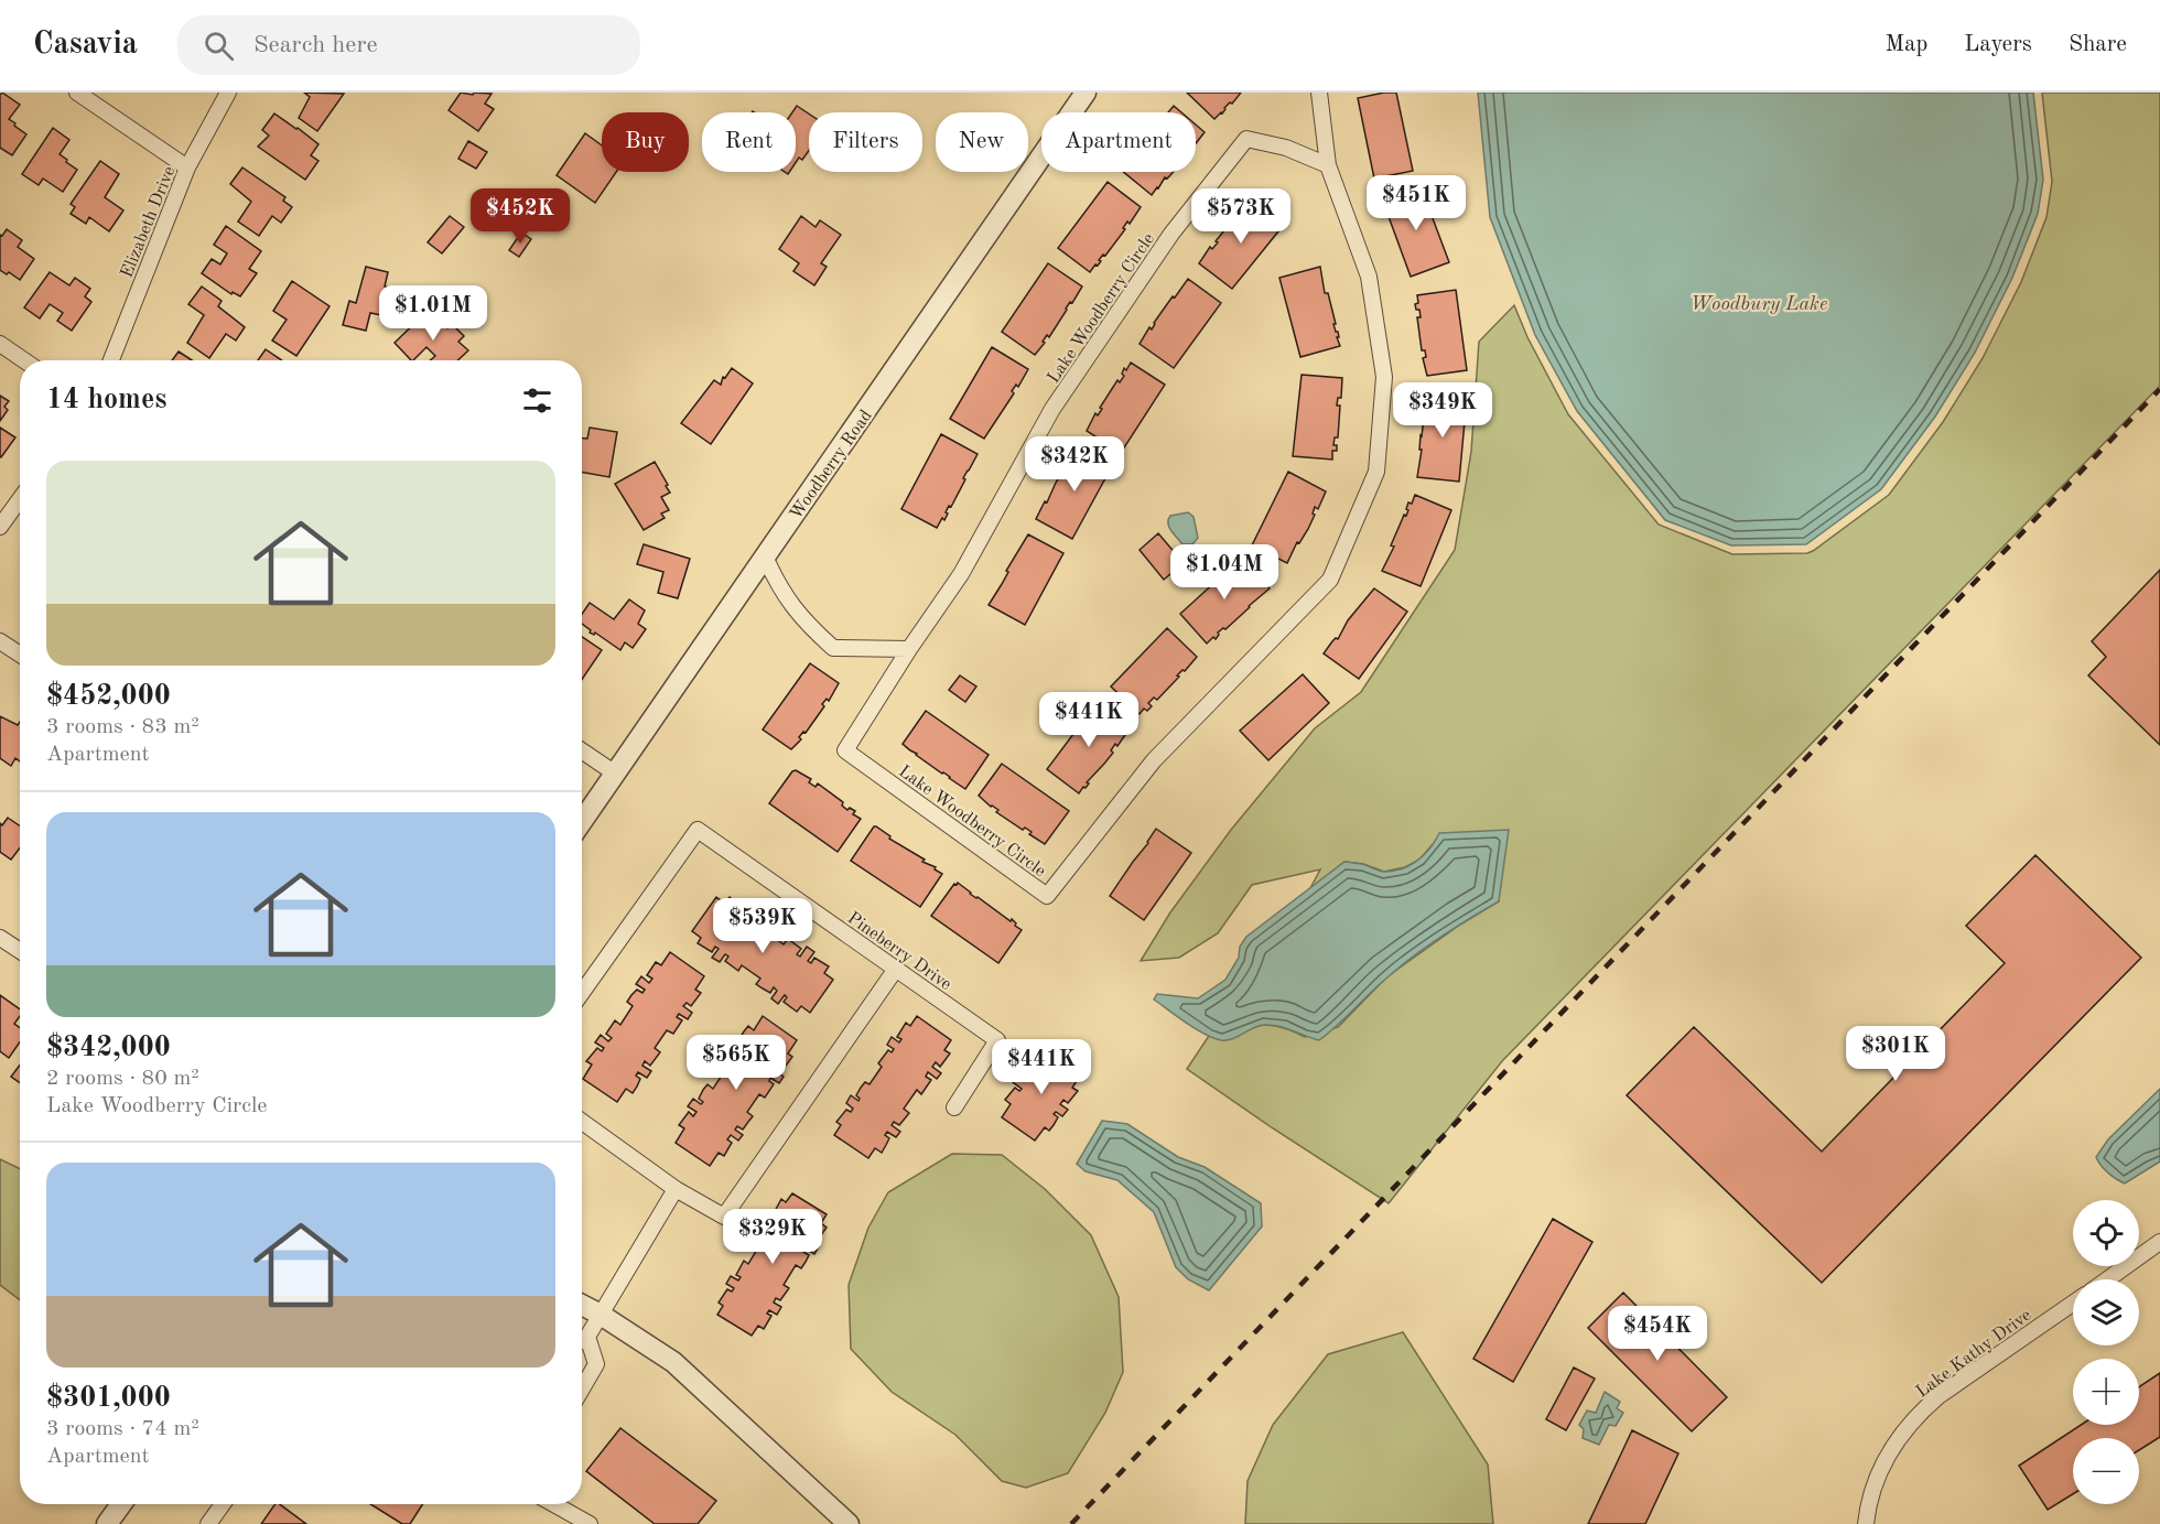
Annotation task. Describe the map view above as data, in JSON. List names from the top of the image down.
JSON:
{
  "streets": {
    "street": [
      "Elizabeth Drive",
      "Lake Woodberry Circle",
      "Woodberry Road",
      "Pineberry Drive",
      "Lake Kathy Drive"
    ]
  },
  "water": ["Woodbury Lake"],
  "page": {
    "header": "Casavia",
    "search": "Search here",
    "nav": ["Map", "Layers", "Share"],
    "chip": [
      "Buy",
      "Rent",
      "Filters",
      "New",
      "Apartment"
    ],
    "price": [
      "$451K",
      "$452K",
      "$573K",
      "$1.01M",
      "$349K",
      "$342K",
      "$1.04M",
      "$441K",
      "$539K",
      "$301K",
      "$565K",
      "$441K",
      "$329K",
      "$454K"
    ],
    "heading": "14 homes",
    "list": [
      {
        "name": "$452,000",
        "note": "3 rooms · 83 m² · Apartment"
      },
      {
        "name": "$342,000",
        "note": "2 rooms · 80 m² · Lake Woodberry Circle"
      },
      {
        "name": "$301,000",
        "note": "3 rooms · 74 m² · Apartment"
      }
    ],
    "map_buttons": ["+", "−"]
  }
}
